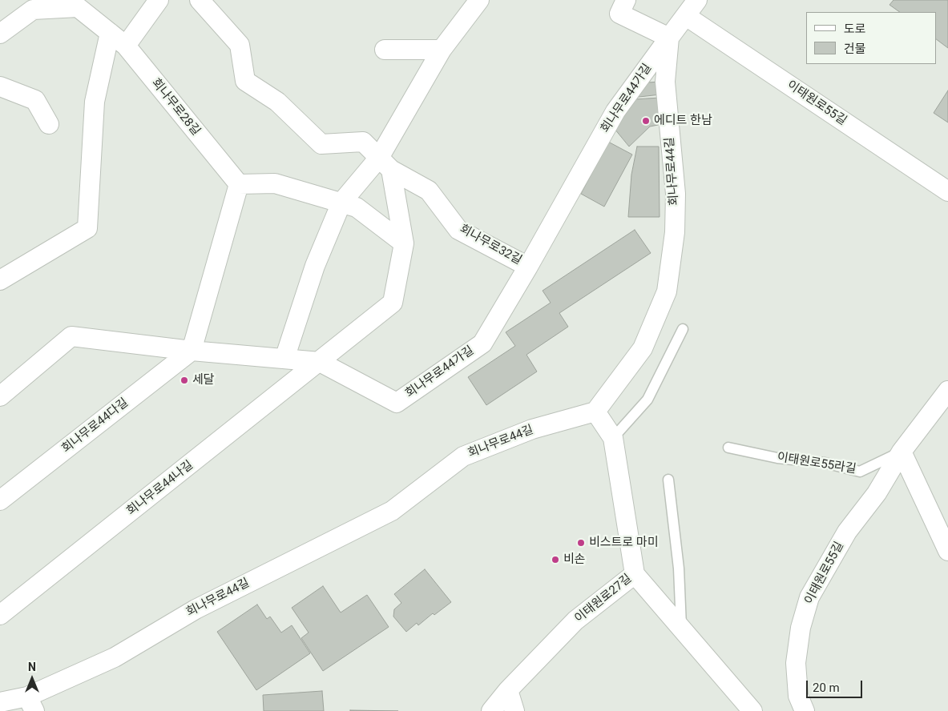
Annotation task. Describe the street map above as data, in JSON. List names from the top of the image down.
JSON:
{
  "streets": {
    "street": [
      "회나무로44가길",
      "이태원로55길",
      "회나무로28길",
      "회나무로44길",
      "회나무로32길",
      "회나무로44다길",
      "이태원로55라길",
      "회나무로44나길",
      "이태원로27길"
    ]
  },
  "crossings": [
    ["회나무로44가길", "회나무로44길"],
    ["회나무로44가길", "회나무로32길"],
    ["회나무로44가길", "회나무로44다길"],
    ["회나무로44가길", "회나무로44나길"],
    ["이태원로55길", "이태원로55라길"],
    ["회나무로44길", "이태원로27길"]
  ],
  "places": [
    "에디트 한남",
    "세달",
    "비스트로 마미",
    "비손"
  ],
  "legend": ["도로", "건물"],
  "scale_bar": "20 m",
  "north": "top"
}
